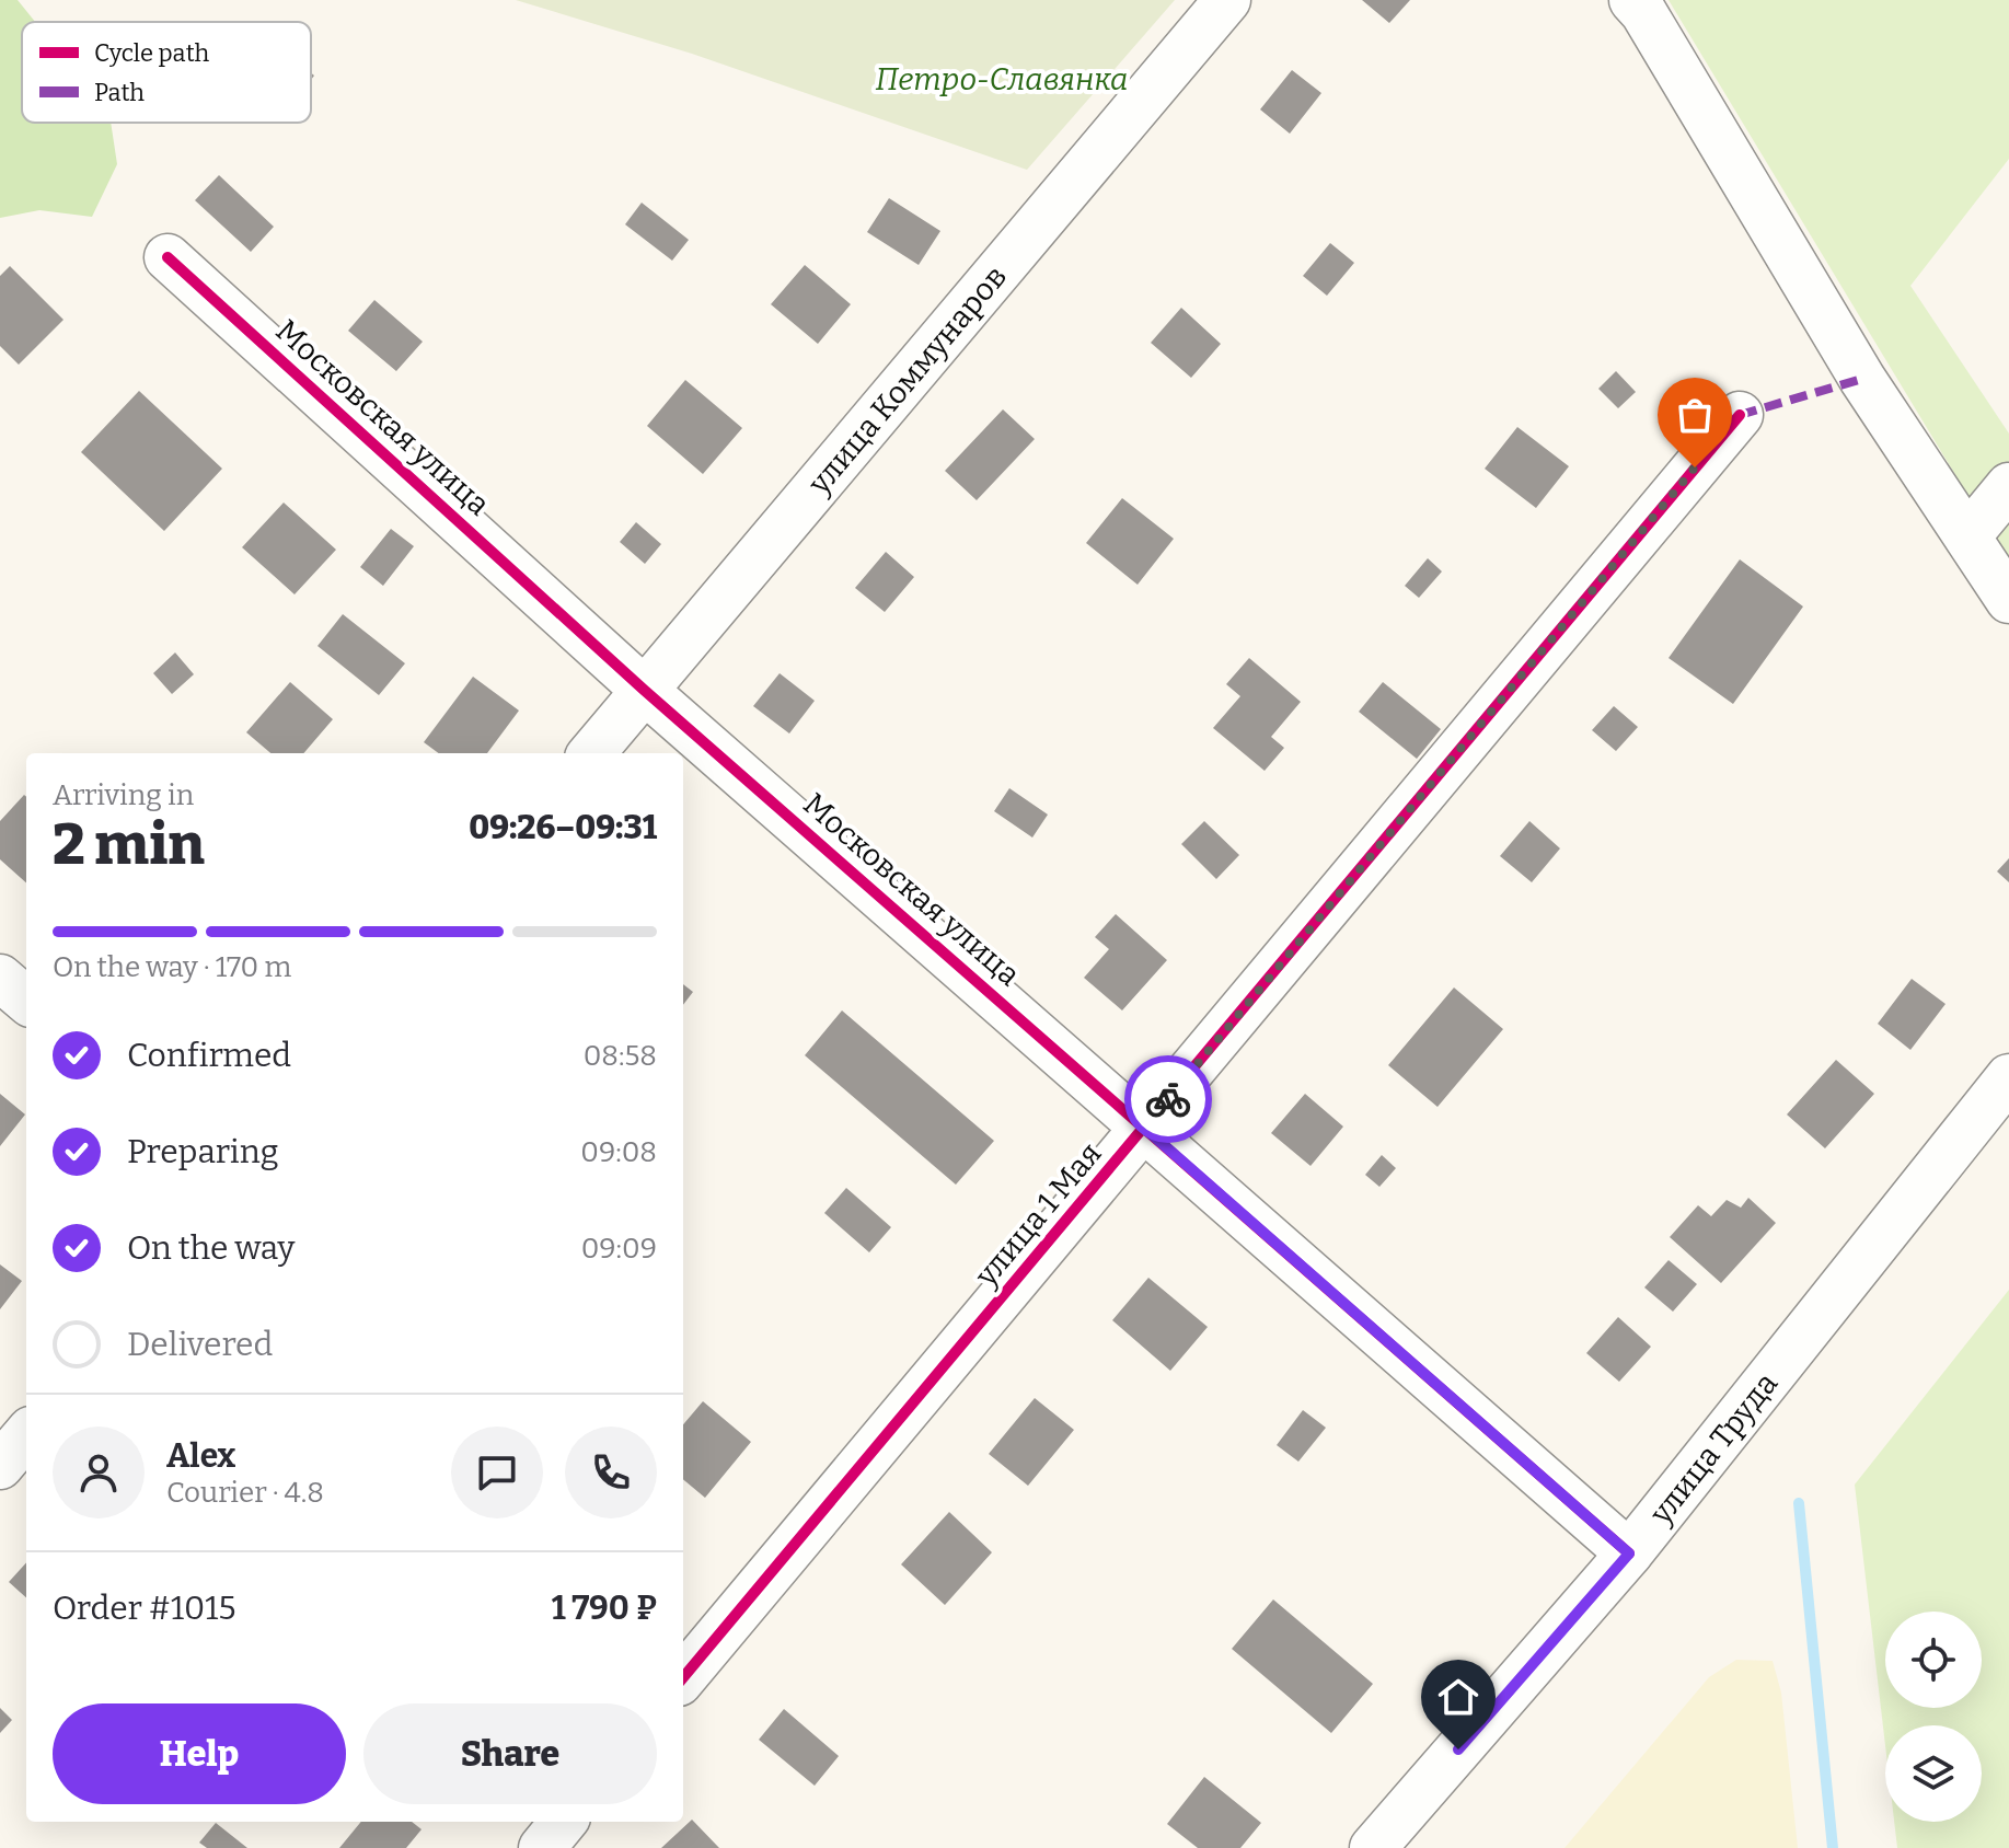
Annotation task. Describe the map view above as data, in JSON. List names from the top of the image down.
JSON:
{
  "streets": {
    "street": [
      "улица Коммунаров",
      "Московская улица",
      "улица 1 Мая",
      "улица Труда"
    ]
  },
  "crossings": [
    ["улица Коммунаров", "Московская улица"],
    ["Московская улица", "улица 1 Мая"],
    ["Московская улица", "улица Труда"]
  ],
  "parks": ["Петро-Славянка"],
  "legend": ["Cycle path", "Path"],
  "page": {
    "heading": ["2 min", "Arriving in", "09:26–09:31"],
    "panel": [
      "Alex",
      "Courier · 4.8",
      "Order #1015",
      "1 790 ₽"
    ],
    "bar": "On the way · 170 m",
    "list": [
      ["Confirmed", "08:58"],
      ["Preparing", "09:08"],
      ["On the way", "09:09"],
      "Delivered"
    ],
    "buttons": ["Help", "Share"]
  }
}
